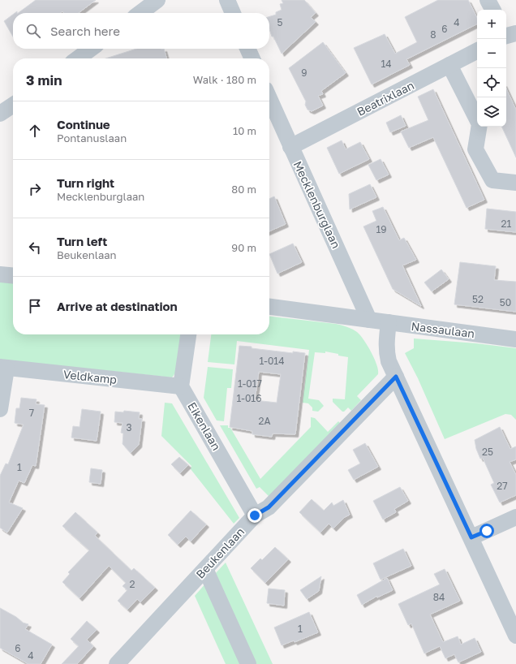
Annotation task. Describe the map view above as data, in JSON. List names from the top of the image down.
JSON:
{
  "streets": {
    "street": [
      "Beatrixlaan",
      "Mecklenburglaan",
      "Nassaulaan",
      "Veldkamp",
      "Eikenlaan",
      "Beukenlaan"
    ]
  },
  "crossings": [
    ["Beatrixlaan", "Mecklenburglaan"],
    ["Mecklenburglaan", "Nassaulaan"],
    ["Veldkamp", "Eikenlaan"],
    ["Eikenlaan", "Beukenlaan"]
  ],
  "house_numbers": [
    "5",
    "4",
    "6",
    "8",
    "14",
    "9",
    "21",
    "19",
    "52",
    "50",
    "1-014",
    "1-017",
    "1-016",
    "7",
    "2A",
    "3",
    "25",
    "1",
    "27",
    "2",
    "84",
    "1",
    "6",
    "4"
  ],
  "page": {
    "map_buttons": ["+", "−"],
    "search": "Search here",
    "heading": ["3 min", "Walk · 180 m"],
    "list": [
      ["Continue", "Pontanuslaan", "10 m"],
      ["Turn right", "Mecklenburglaan", "80 m"],
      ["Turn left", "Beukenlaan", "90 m"],
      "Arrive at destination"
    ]
  }
}
